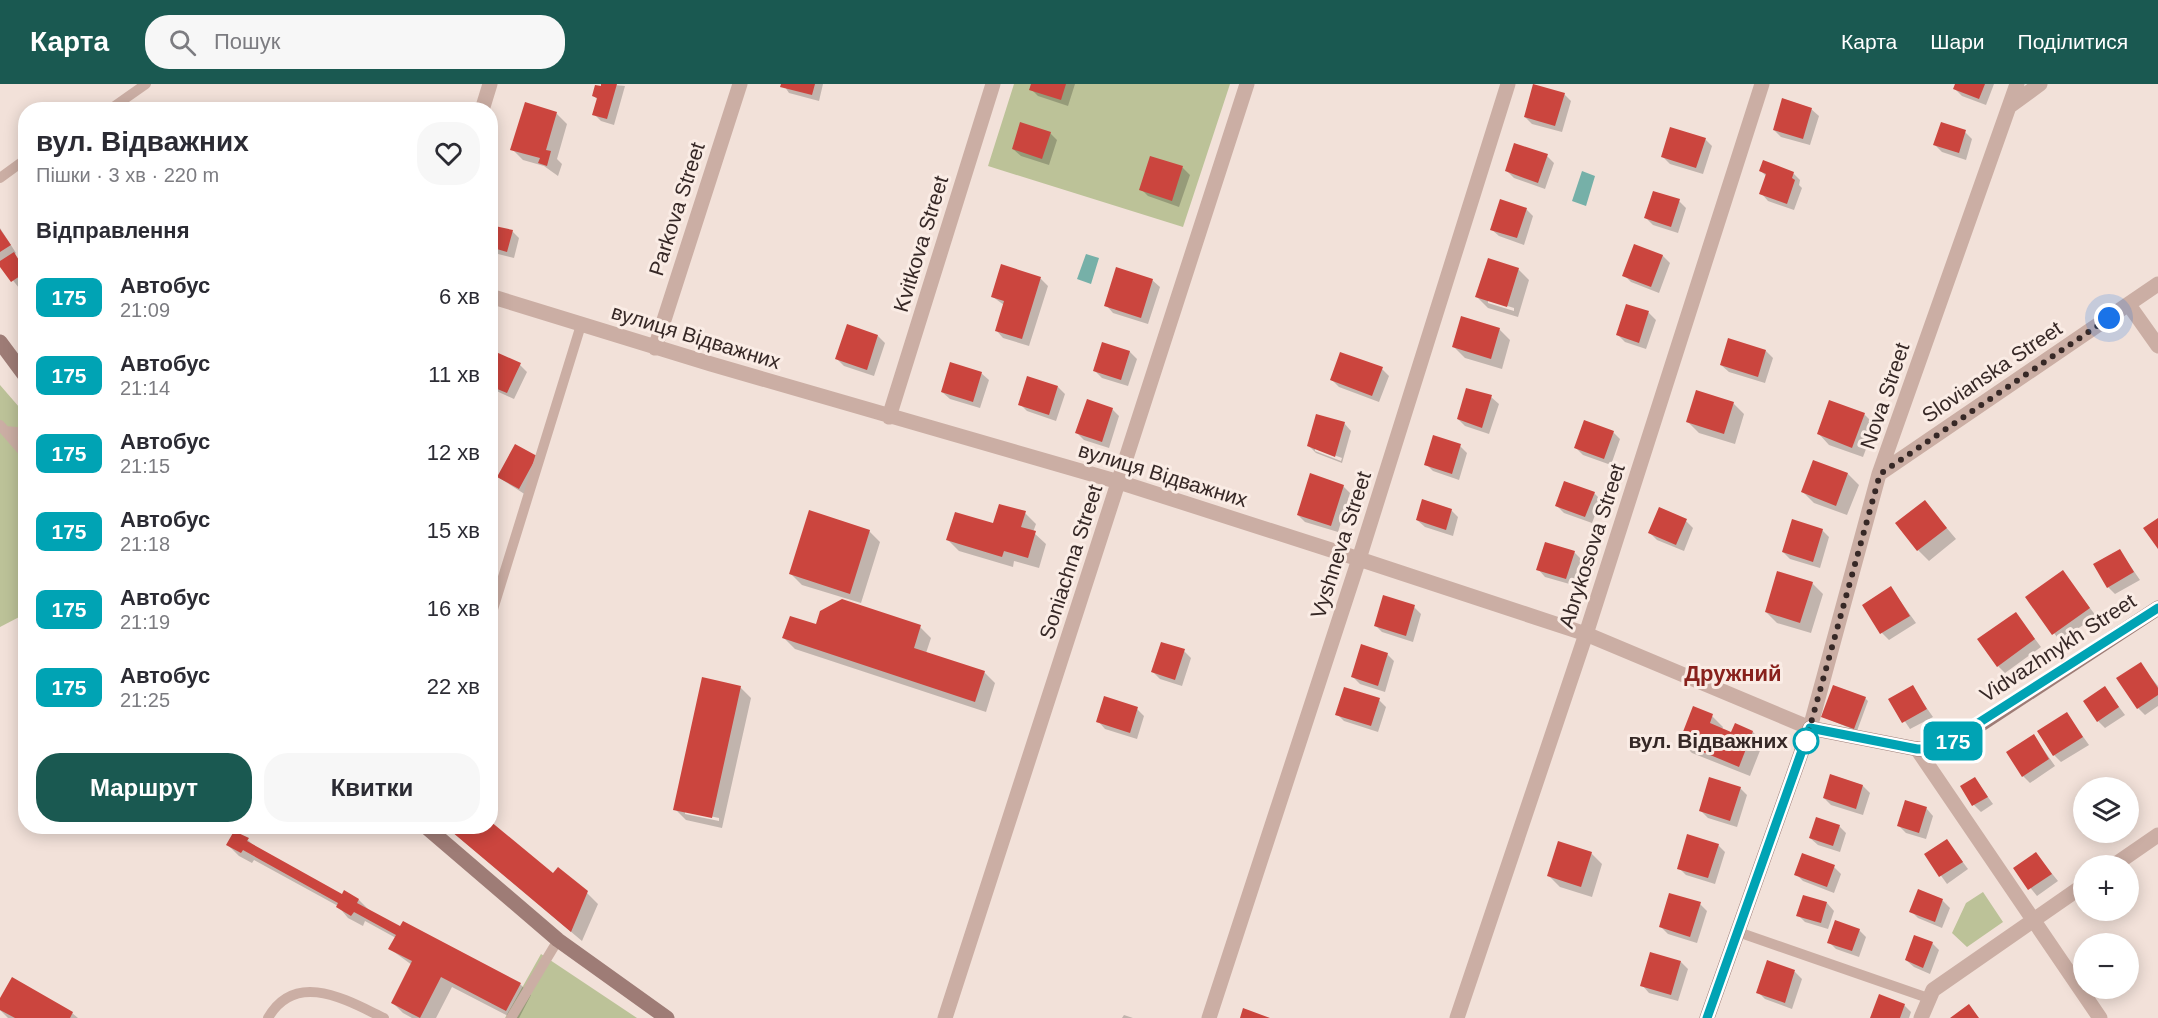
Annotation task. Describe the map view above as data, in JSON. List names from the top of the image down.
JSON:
{
  "streets": {
    "street": [
      "Parkova Street",
      "Kvitkova Street",
      "вулиця Відважних",
      "Slovianska Street",
      "Nova Street",
      "Vyshneva Street",
      "Abrykosova Street",
      "Soniachna Street",
      "Vidvazhnykh Street"
    ]
  },
  "crossings": [
    ["Parkova Street", "вулиця Відважних"],
    ["Kvitkova Street", "вулиця Відважних"],
    ["вулиця Відважних", "Nova Street"],
    ["вулиця Відважних", "Vyshneva Street"],
    ["вулиця Відважних", "Abrykosova Street"],
    ["вулиця Відважних", "Soniachna Street"],
    ["вулиця Відважних", "Vidvazhnykh Street"],
    ["Slovianska Street", "Nova Street"],
    ["Nova Street", "Vidvazhnykh Street"]
  ],
  "districts": ["Дружний"],
  "places": ["вул. Відважних"],
  "lines": ["bus line 175"],
  "page": {
    "header": "Карта",
    "search": "Пошук",
    "nav": ["Карта", "Шари", "Поділитися"],
    "on_map": "175",
    "heading": [
      ["вул. Відважних", "Пішки · 3 хв · 220 m"],
      "Відправлення"
    ],
    "list": [
      {
        "mark": "175",
        "name": "Автобус",
        "note": "21:09",
        "value": "6 хв"
      },
      {
        "mark": "175",
        "name": "Автобус",
        "note": "21:14",
        "value": "11 хв"
      },
      {
        "mark": "175",
        "name": "Автобус",
        "note": "21:15",
        "value": "12 хв"
      },
      {
        "mark": "175",
        "name": "Автобус",
        "note": "21:18",
        "value": "15 хв"
      },
      {
        "mark": "175",
        "name": "Автобус",
        "note": "21:19",
        "value": "16 хв"
      },
      {
        "mark": "175",
        "name": "Автобус",
        "note": "21:25",
        "value": "22 хв"
      }
    ],
    "buttons": ["Маршрут", "Квитки"],
    "map_buttons": ["+", "−"]
  }
}
